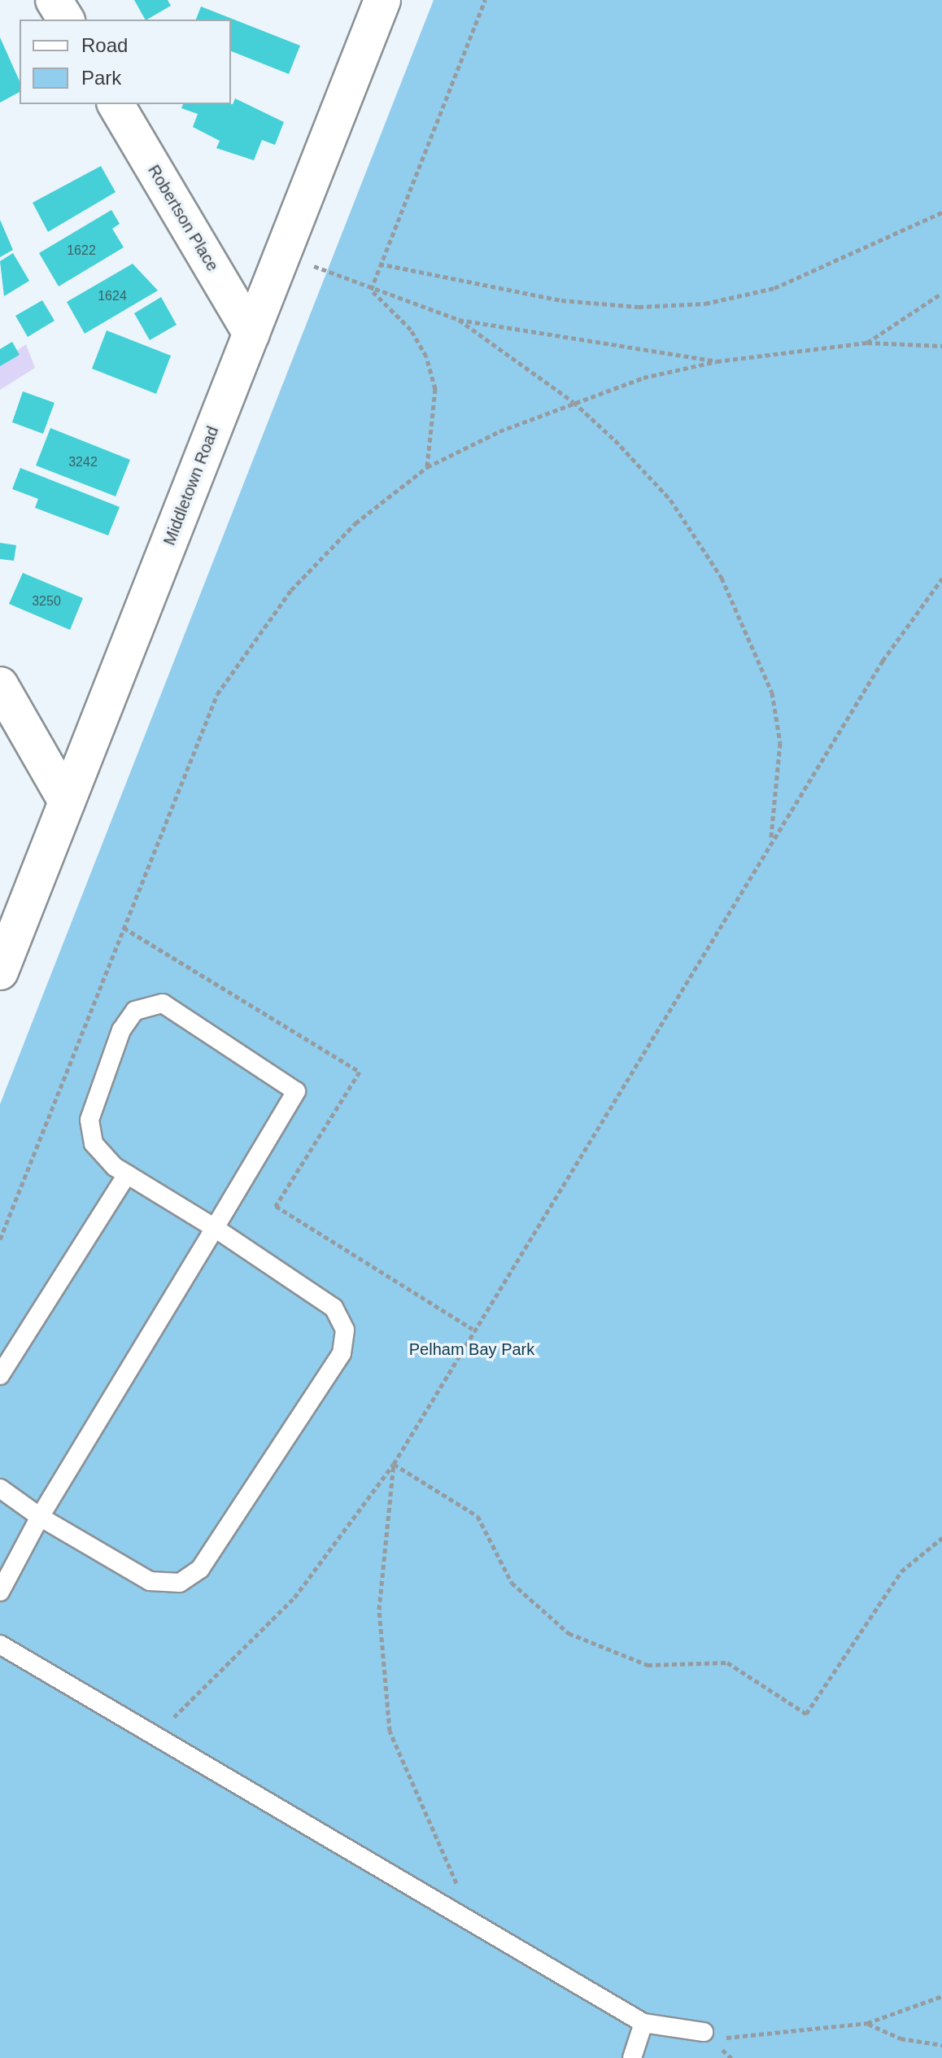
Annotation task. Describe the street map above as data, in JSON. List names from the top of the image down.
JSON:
{
  "streets": {
    "street": ["Robertson Place", "Middletown Road"]
  },
  "crossings": [
    ["Robertson Place", "Middletown Road"]
  ],
  "parks": ["Pelham Bay Park"],
  "house_numbers": [
    "1622",
    "1624",
    "3242",
    "3250"
  ],
  "legend": ["Road", "Park"]
}
